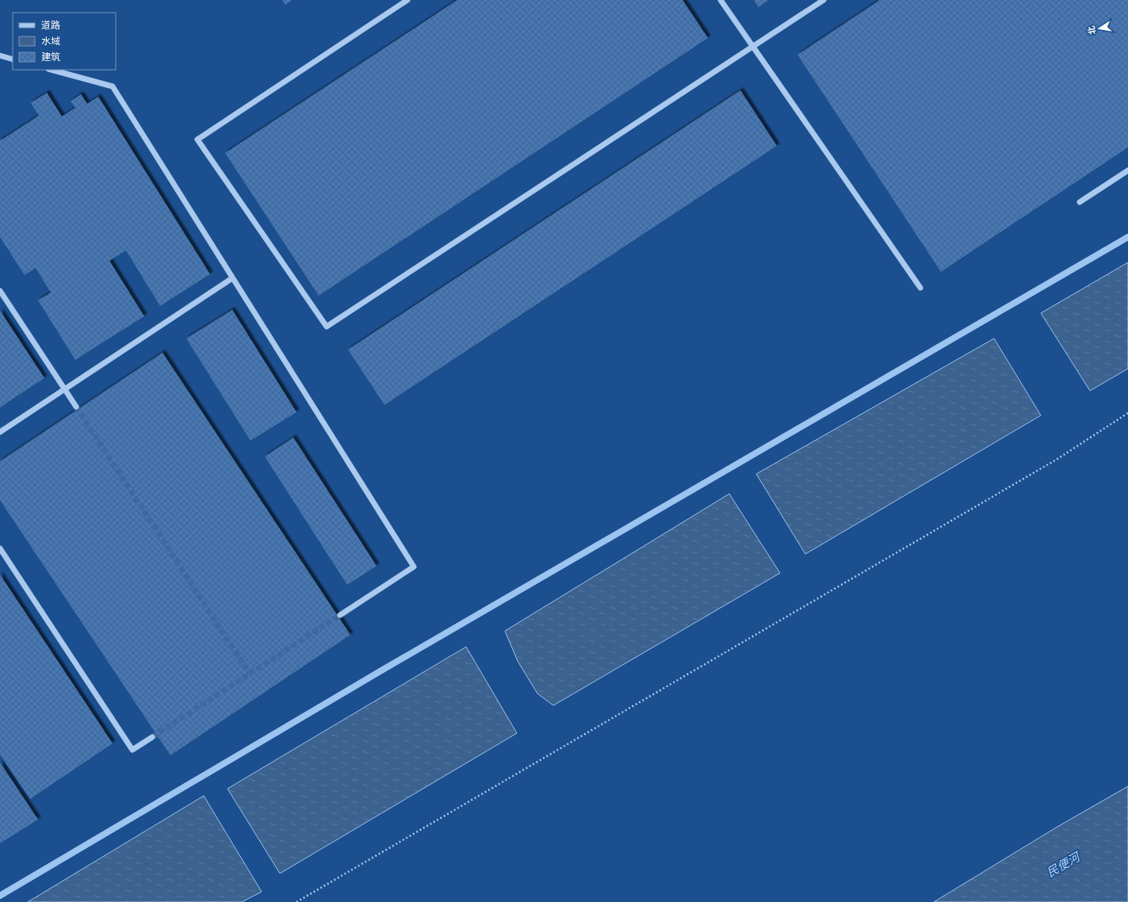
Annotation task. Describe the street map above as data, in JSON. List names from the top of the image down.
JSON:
{
  "water": ["民便河"],
  "legend": ["道路", "水域", "建筑"],
  "north": "left"
}
